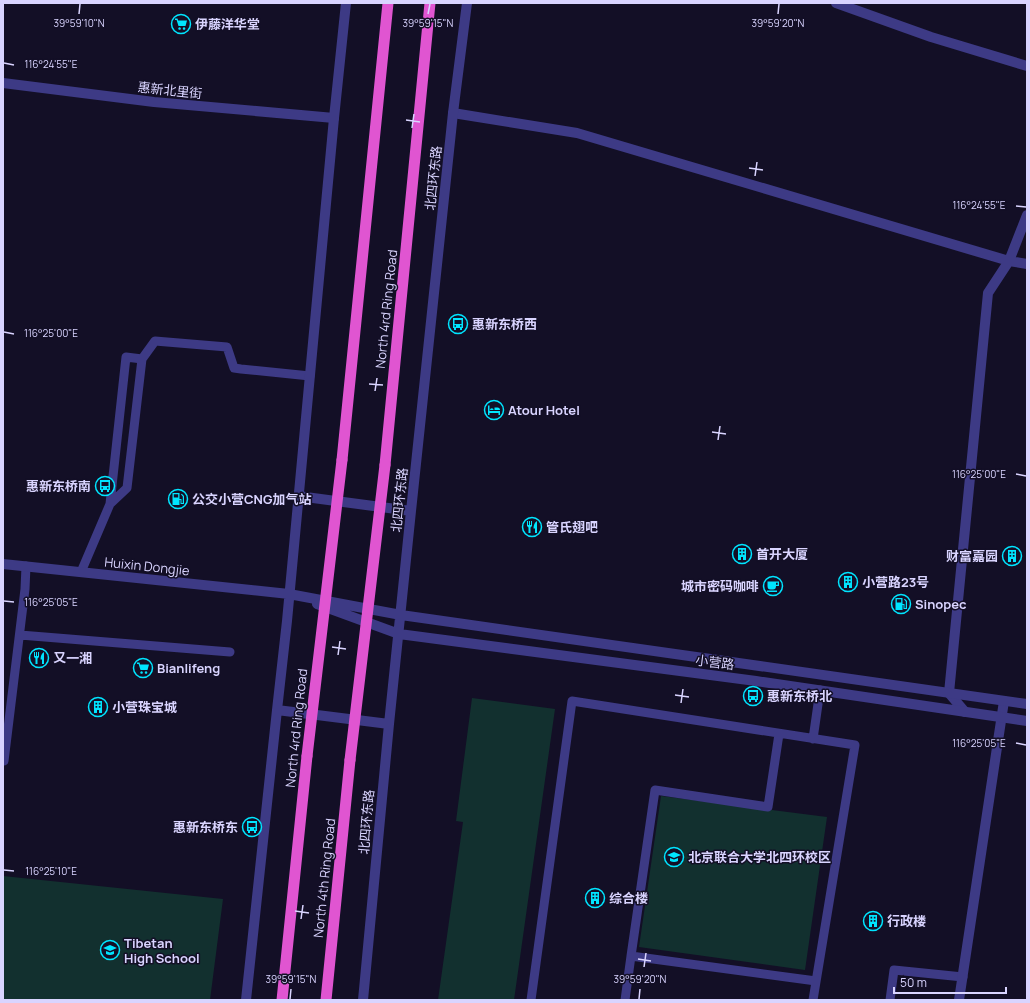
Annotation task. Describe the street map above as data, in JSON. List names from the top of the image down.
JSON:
{
  "streets": {
    "highway": ["North 4rd Ring Road", "North 4th Ring Road"],
    "street": [
      "惠新北里街",
      "北四环东路",
      "Huixin Dongjie",
      "小营路"
    ]
  },
  "crossings": [
    ["北四环东路", "小营路"],
    ["North 4rd Ring Road", "North 4th Ring Road"],
    ["Huixin Dongjie", "小营路"]
  ],
  "places": {
    "supermarket": ["伊藤洋华堂", "Bianlifeng"],
    "bus stop": [
      "惠新东桥西",
      "惠新东桥南",
      "惠新东桥北",
      "惠新东桥东"
    ],
    "hotel": ["Atour Hotel"],
    "fuel station": ["公交小营CNG加气站", "Sinopec"],
    "restaurant": ["管氏翅吧", "又一湘"],
    "building": [
      "首开大厦",
      "财富嘉园",
      "小营路23号",
      "小营珠宝城",
      "综合楼",
      "行政楼"
    ],
    "cafe": ["城市密码咖啡"],
    "school or university": ["北京联合大学北四环校区", "Tibetan High School"]
  },
  "scale_bar": "50 m",
  "coordinates": [
    "39°59'10\"N",
    "39°59'15\"N",
    "39°59'20\"N",
    "116°24'55\"E",
    "116°25'00\"E",
    "116°25'05\"E",
    "116°25'10\"E"
  ]
}
